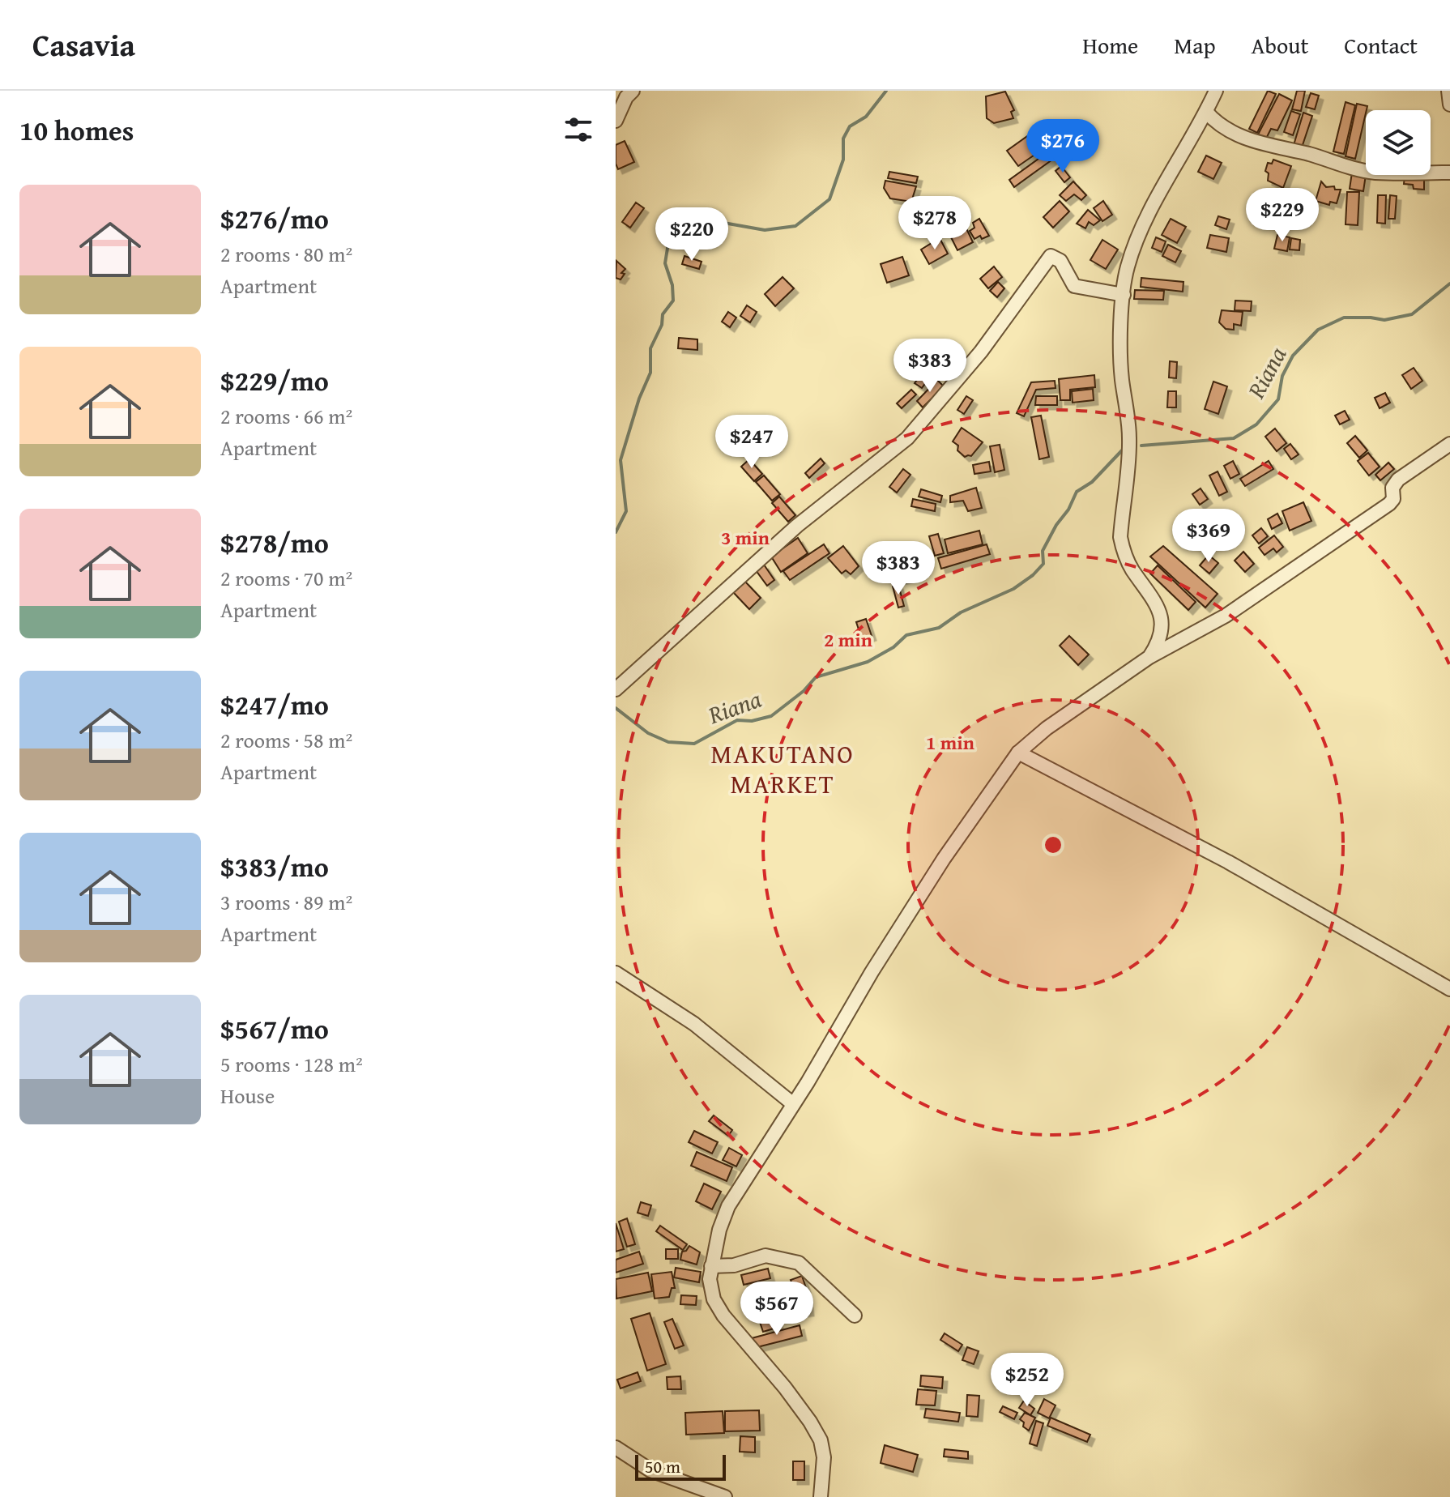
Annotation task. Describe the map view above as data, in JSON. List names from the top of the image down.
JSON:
{
  "districts": ["MAKUTANO MARKET"],
  "water": ["Riana"],
  "scale_bar": "50 m",
  "page": {
    "header": "Casavia",
    "nav": [
      "Home",
      "Map",
      "About",
      "Contact"
    ],
    "heading": "10 homes",
    "price": [
      "$276",
      "$229",
      "$278",
      "$220",
      "$383",
      "$247",
      "$369",
      "$383",
      "$567",
      "$252"
    ],
    "list": [
      {
        "name": "$276/mo",
        "note": "2 rooms · 80 m² · Apartment"
      },
      {
        "name": "$229/mo",
        "note": "2 rooms · 66 m² · Apartment"
      },
      {
        "name": "$278/mo",
        "note": "2 rooms · 70 m² · Apartment"
      },
      {
        "name": "$247/mo",
        "note": "2 rooms · 58 m² · Apartment"
      },
      {
        "name": "$383/mo",
        "note": "3 rooms · 89 m² · Apartment"
      },
      {
        "name": "$567/mo",
        "note": "5 rooms · 128 m² · House"
      }
    ],
    "scale": "50 m"
  },
  "rings": ["3 min", "2 min", "1 min"]
}
